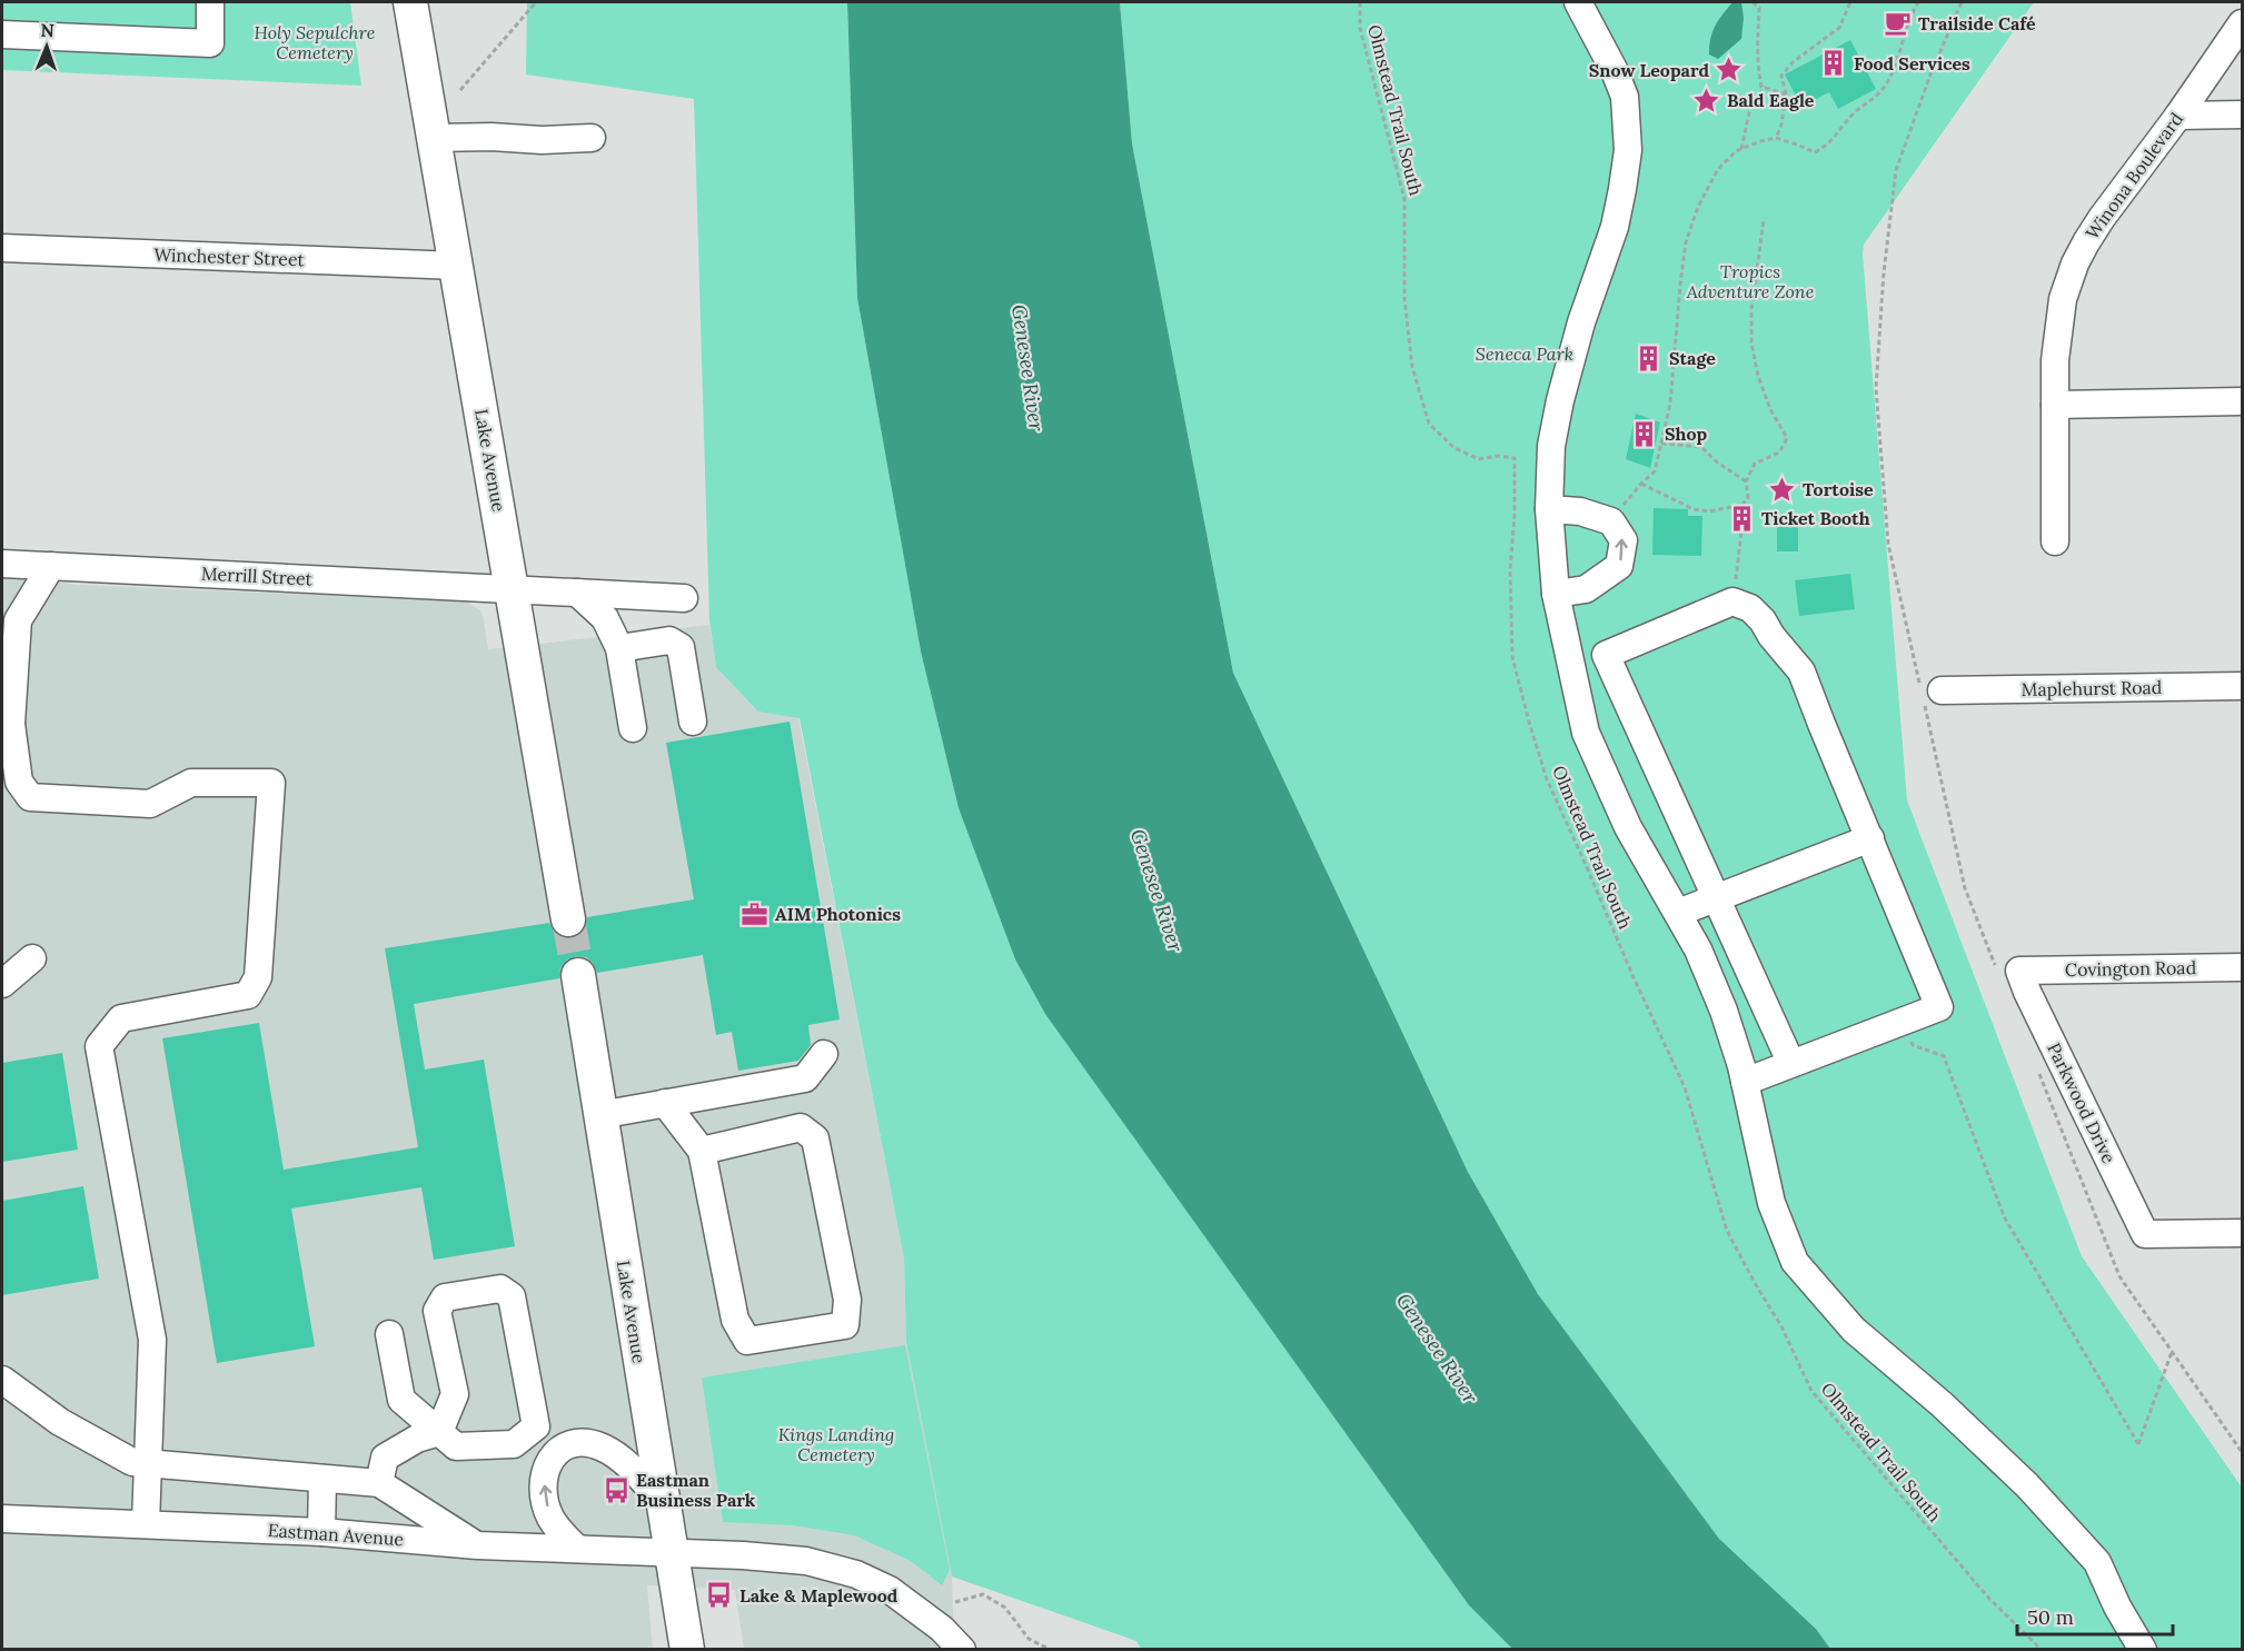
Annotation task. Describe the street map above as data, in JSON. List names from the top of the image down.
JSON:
{
  "streets": {
    "main road": ["Lake Avenue"],
    "street": [
      "Winona Boulevard",
      "Winchester Street",
      "Merrill Street",
      "Maplehurst Road",
      "Covington Road",
      "Parkwood Drive",
      "Eastman Avenue"
    ],
    "path": ["Olmstead Trail South"]
  },
  "crossings": [
    ["Winchester Street", "Lake Avenue"],
    ["Lake Avenue", "Merrill Street"],
    ["Lake Avenue", "Eastman Avenue"],
    ["Covington Road", "Parkwood Drive"]
  ],
  "water": ["Genesee River"],
  "parks": [
    "Holy Sepulchre Cemetery",
    "Tropics Adventure Zone",
    "Seneca Park",
    "Kings Landing Cemetery"
  ],
  "places": {
    "cafe": ["Trailside Café"],
    "building": [
      "Food Services",
      "Stage",
      "Shop",
      "Ticket Booth"
    ],
    "place": ["Snow Leopard", "Bald Eagle", "Tortoise"],
    "office": ["AIM Photonics"],
    "bus stop": ["Eastman Business Park", "Lake & Maplewood"]
  },
  "scale_bar": "50 m",
  "north": "top"
}
